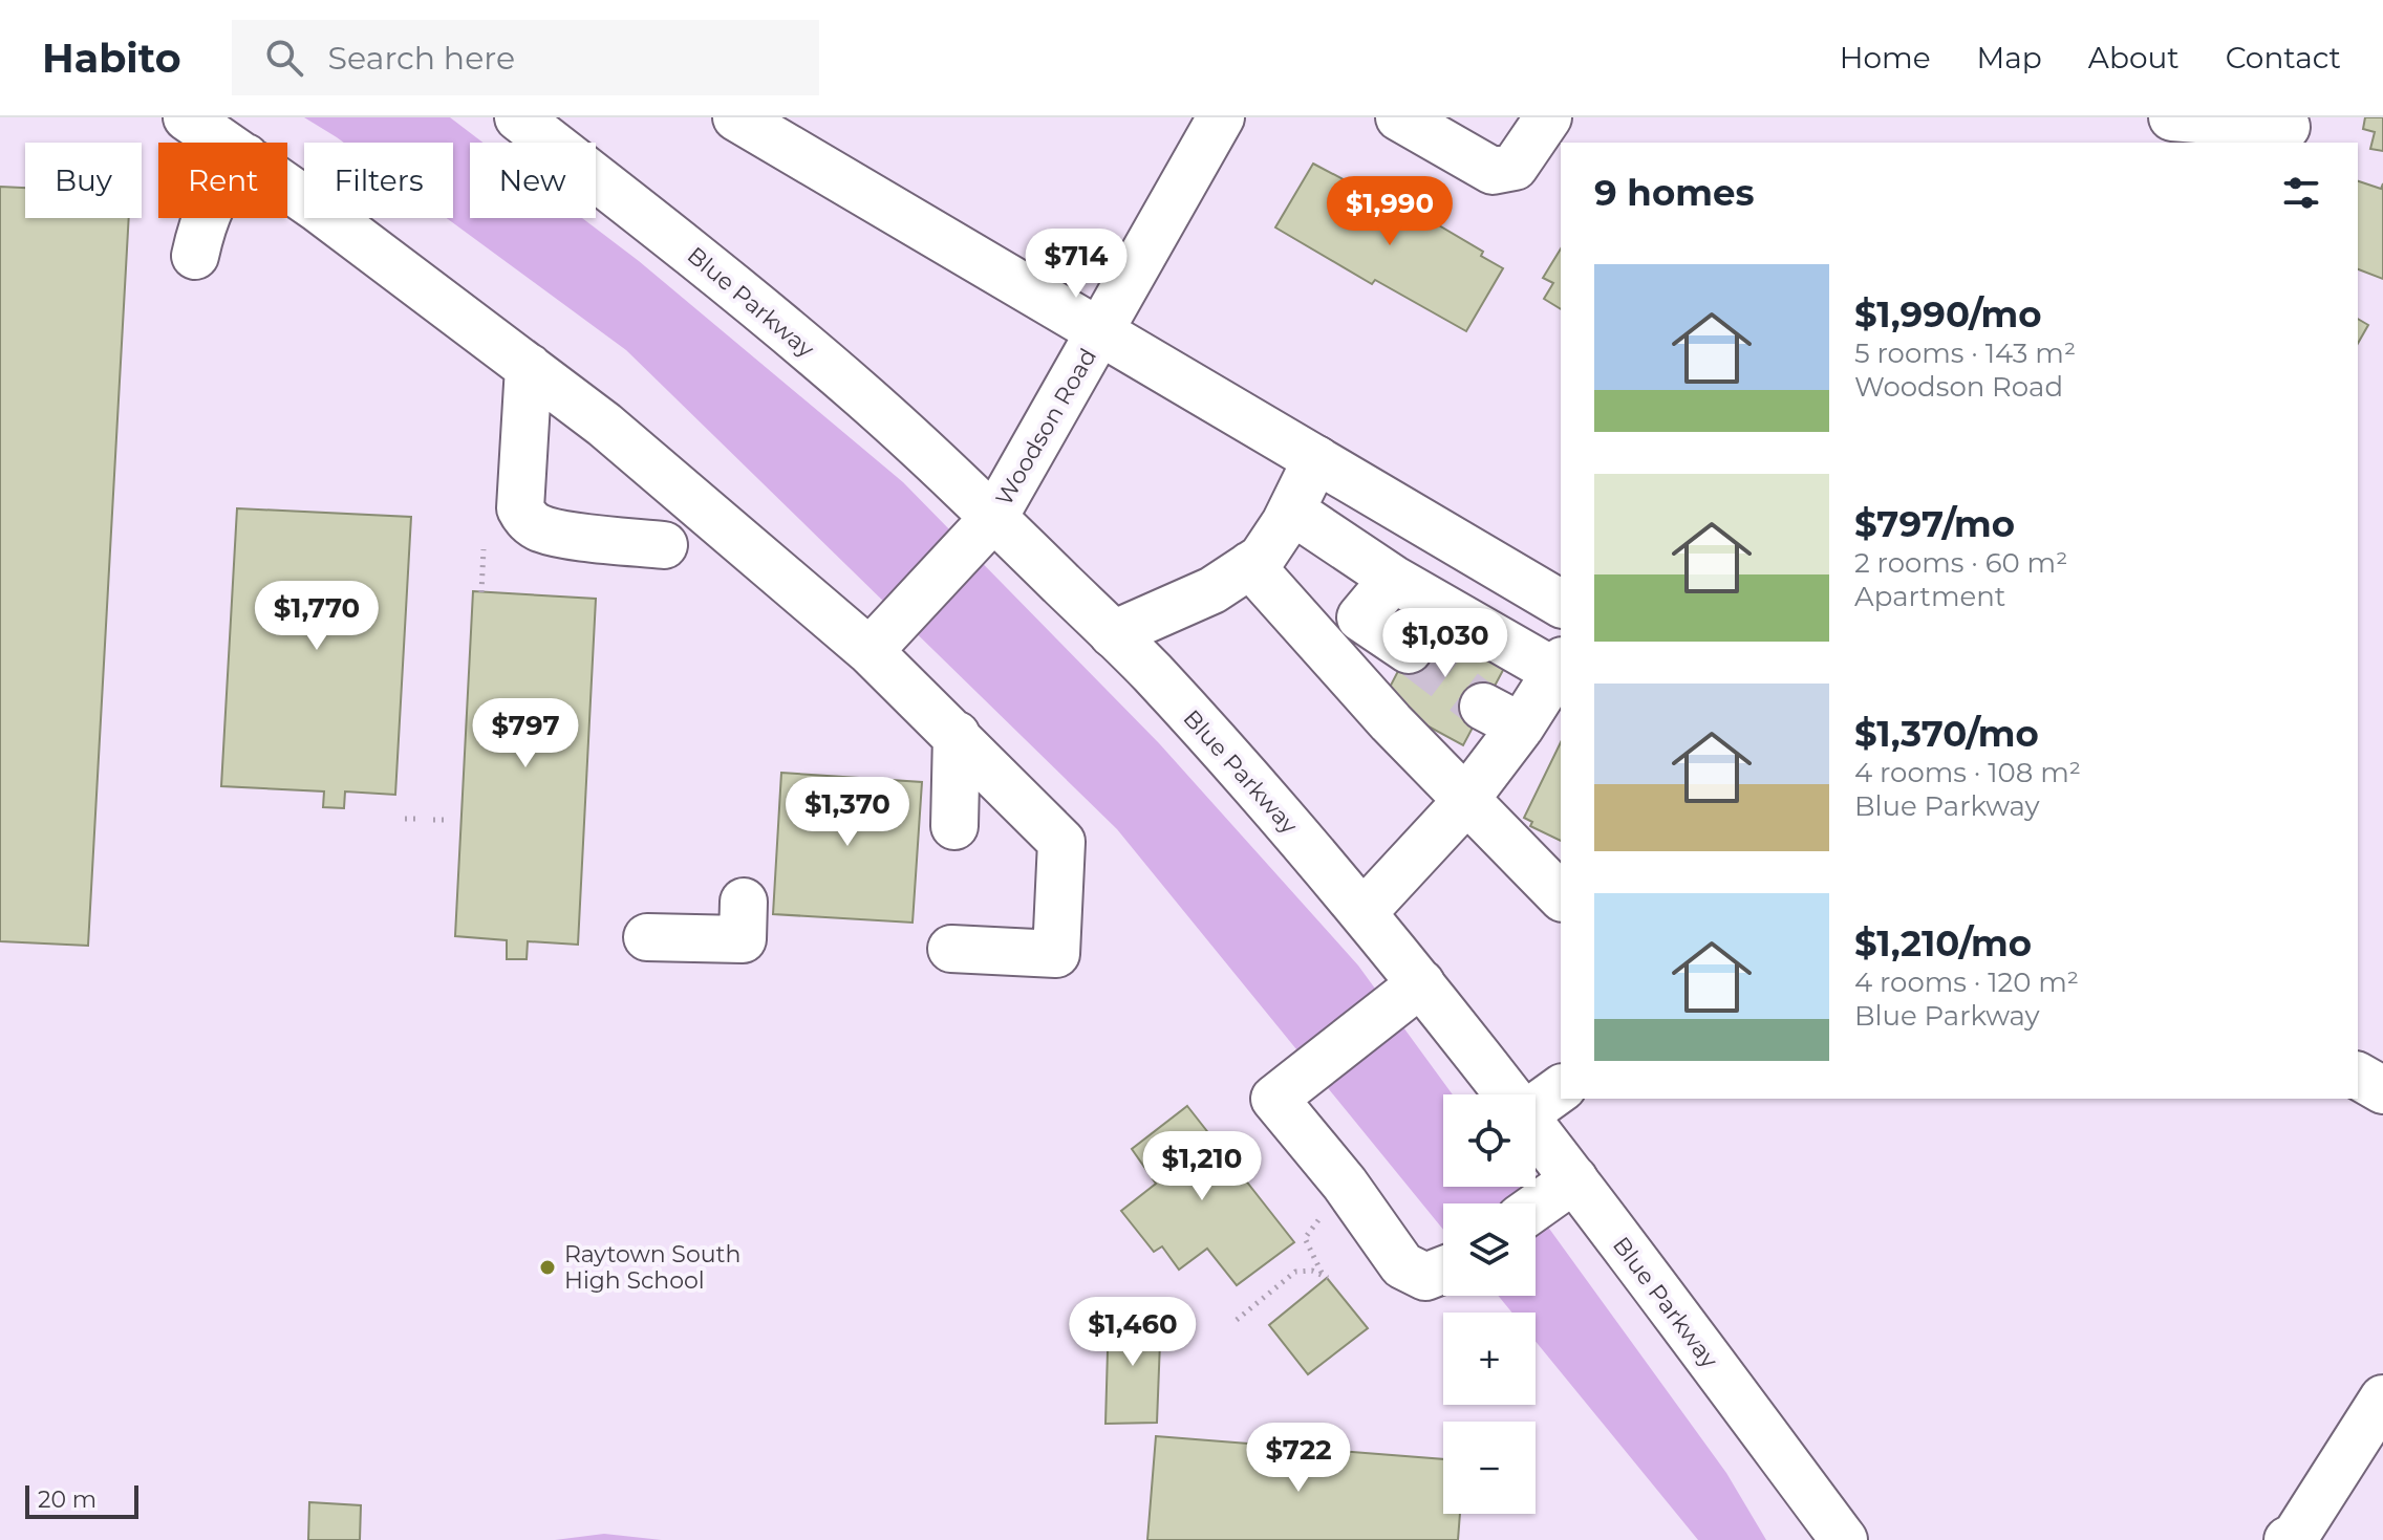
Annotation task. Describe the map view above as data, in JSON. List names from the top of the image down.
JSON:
{
  "streets": {
    "main road": ["Blue Parkway", "Woodson Road"]
  },
  "crossings": [
    ["Blue Parkway", "Woodson Road"]
  ],
  "places": ["Raytown South High School"],
  "scale_bar": "20 m",
  "page": {
    "header": "Habito",
    "search": "Search here",
    "nav": [
      "Home",
      "Map",
      "About",
      "Contact"
    ],
    "chip": [
      "Buy",
      "Rent",
      "Filters",
      "New"
    ],
    "heading": "9 homes",
    "price": [
      "$1,990",
      "$714",
      "$1,770",
      "$1,030",
      "$797",
      "$1,370",
      "$1,210",
      "$1,460",
      "$722"
    ],
    "list": [
      {
        "name": "$1,990/mo",
        "note": "5 rooms · 143 m² · Woodson Road"
      },
      {
        "name": "$797/mo",
        "note": "2 rooms · 60 m² · Apartment"
      },
      {
        "name": "$1,370/mo",
        "note": "4 rooms · 108 m² · Blue Parkway"
      },
      {
        "name": "$1,210/mo",
        "note": "4 rooms · 120 m² · Blue Parkway"
      }
    ],
    "map_buttons": ["+", "−"],
    "scale": "20 m"
  }
}
